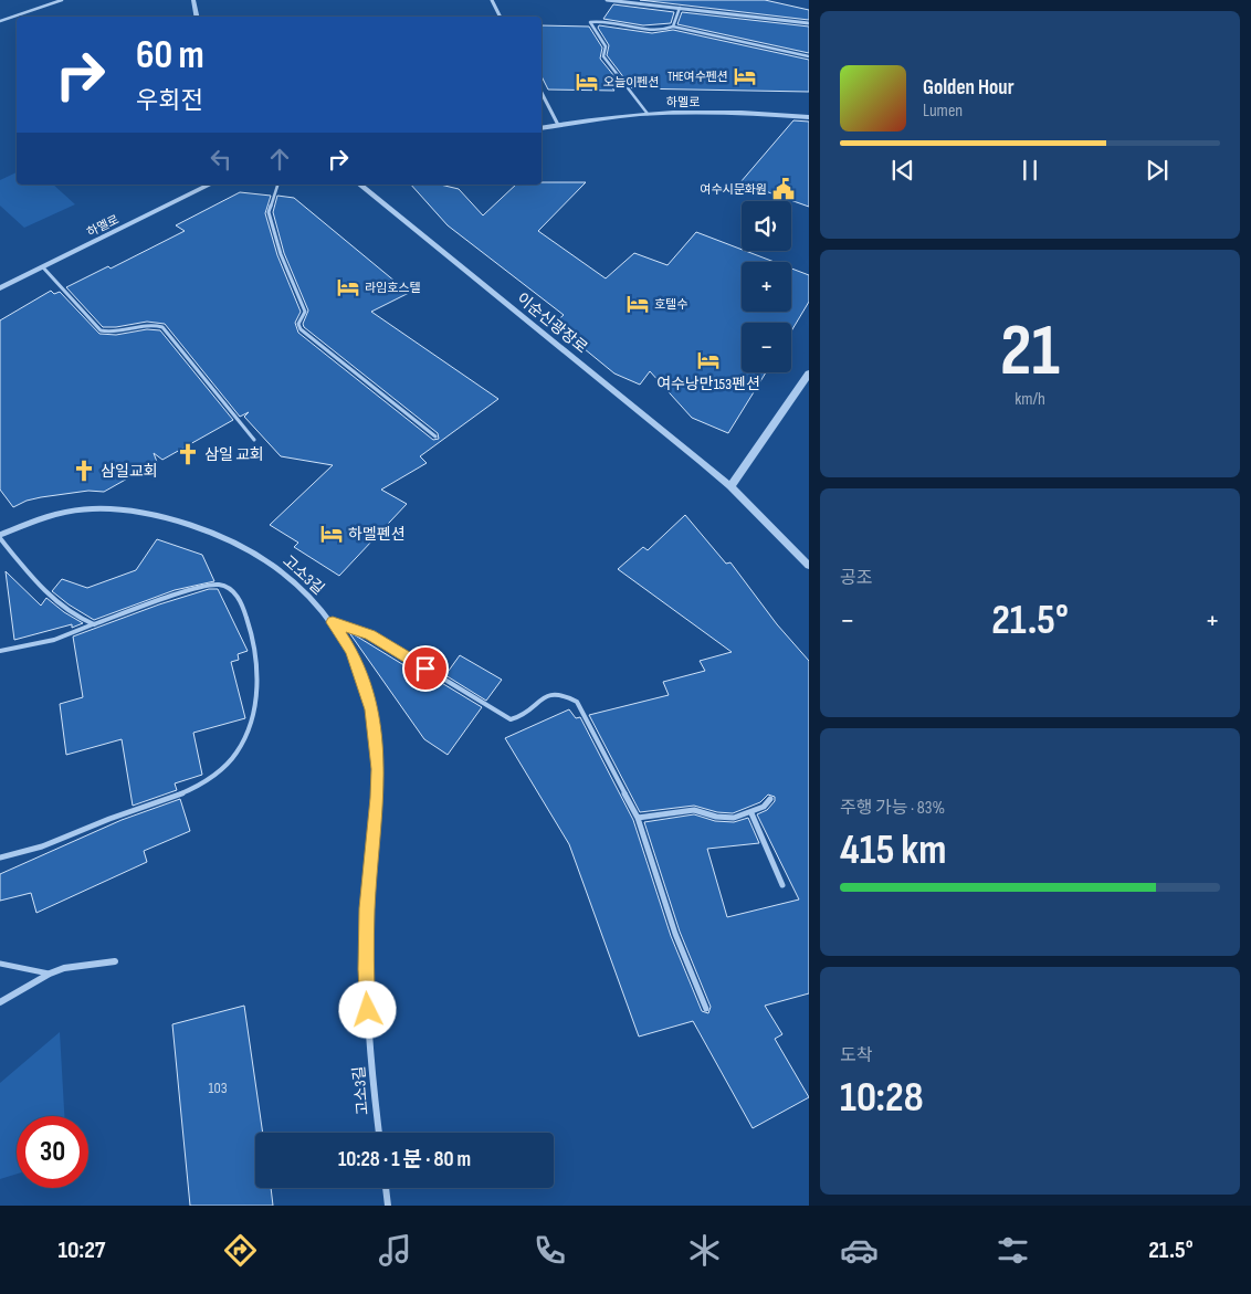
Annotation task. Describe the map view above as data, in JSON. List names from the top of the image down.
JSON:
{
  "streets": {
    "street": ["하멜로", "이순신광장로", "고소3길"]
  },
  "places": {
    "hotel": [
      "THE여수펜션",
      "오늘이펜션",
      "라임호스텔",
      "호텔수",
      "여수낭만153펜션",
      "하멜펜션"
    ],
    "public building": ["여수시문화원"],
    "church": ["삼일 교회", "삼일교회"]
  },
  "house_numbers": ["103"],
  "page": {
    "turn": ["60 m", "우회전"],
    "song": ["Golden Hour", "Lumen"],
    "map_buttons": ["+", "−"],
    "tile": [
      ["21", "km/h"],
      "공조",
      ["주행 가능 · 83%", "415 km"],
      ["도착", "10:28"]
    ],
    "heat": ["−", "21.5°", "+"],
    "limit": "30",
    "trip": "10:28 · 1 분 · 80 m",
    "tabs": ["10:27", "21.5°"]
  }
}
